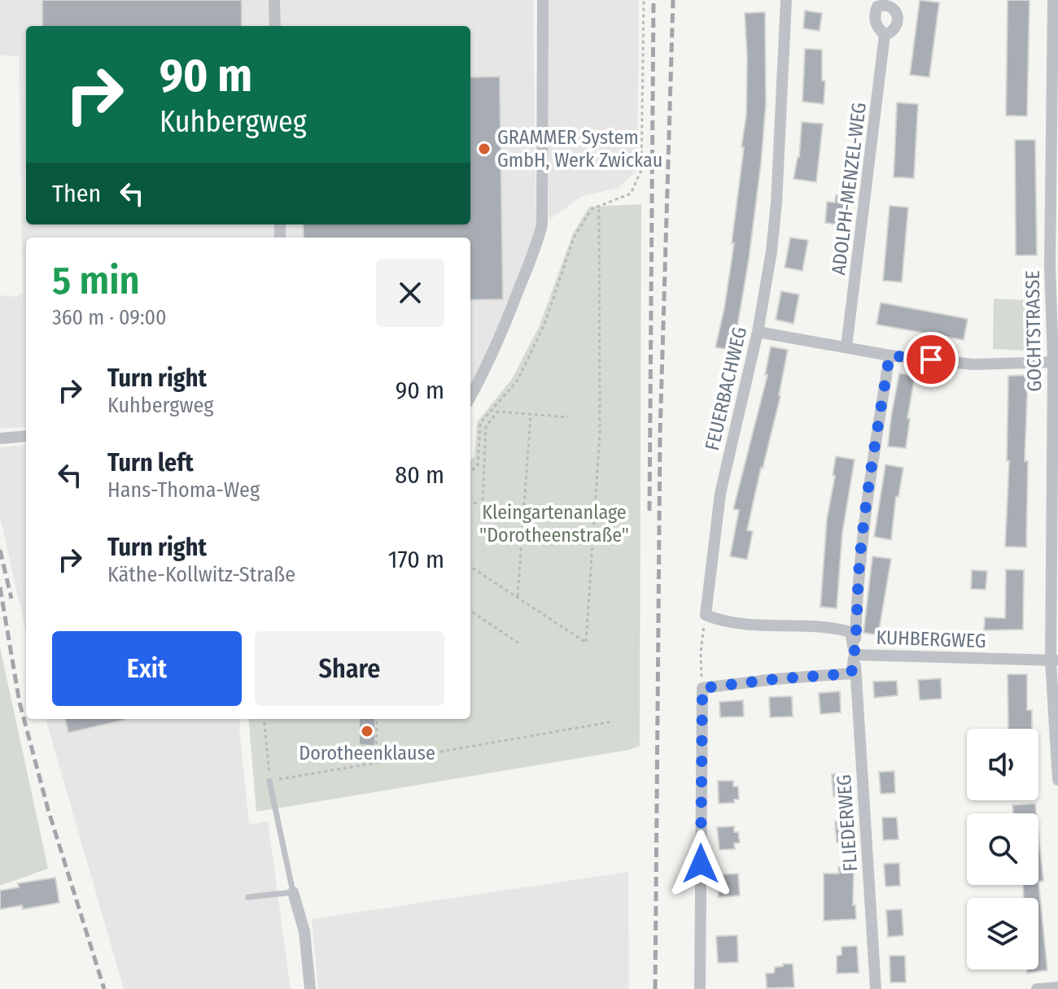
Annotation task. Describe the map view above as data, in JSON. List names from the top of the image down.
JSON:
{
  "streets": {
    "street": [
      "ADOLPH-MENZEL-WEG",
      "GOCHTSTRASSE",
      "FEUERBACHWEG",
      "KUHBERGWEG",
      "FLIEDERWEG"
    ]
  },
  "crossings": [
    ["GOCHTSTRASSE", "KUHBERGWEG"],
    ["KUHBERGWEG", "FLIEDERWEG"]
  ],
  "parks": ["Kleingartenanlage \"Dorotheenstraße\""],
  "places": ["GRAMMER System GmbH, Werk Zwickau", "Dorotheenklause"],
  "page": {
    "turn": ["90 m", "Kuhbergweg"],
    "then": "Then",
    "heading": ["5 min", "360 m · 09:00"],
    "list": [
      {
        "name": "Turn right",
        "note": "Kuhbergweg",
        "value": "90 m"
      },
      {
        "name": "Turn left",
        "note": "Hans-Thoma-Weg",
        "value": "80 m"
      },
      {
        "name": "Turn right",
        "note": "Käthe-Kollwitz-Straße",
        "value": "170 m"
      }
    ],
    "buttons": ["Exit", "Share"]
  }
}
